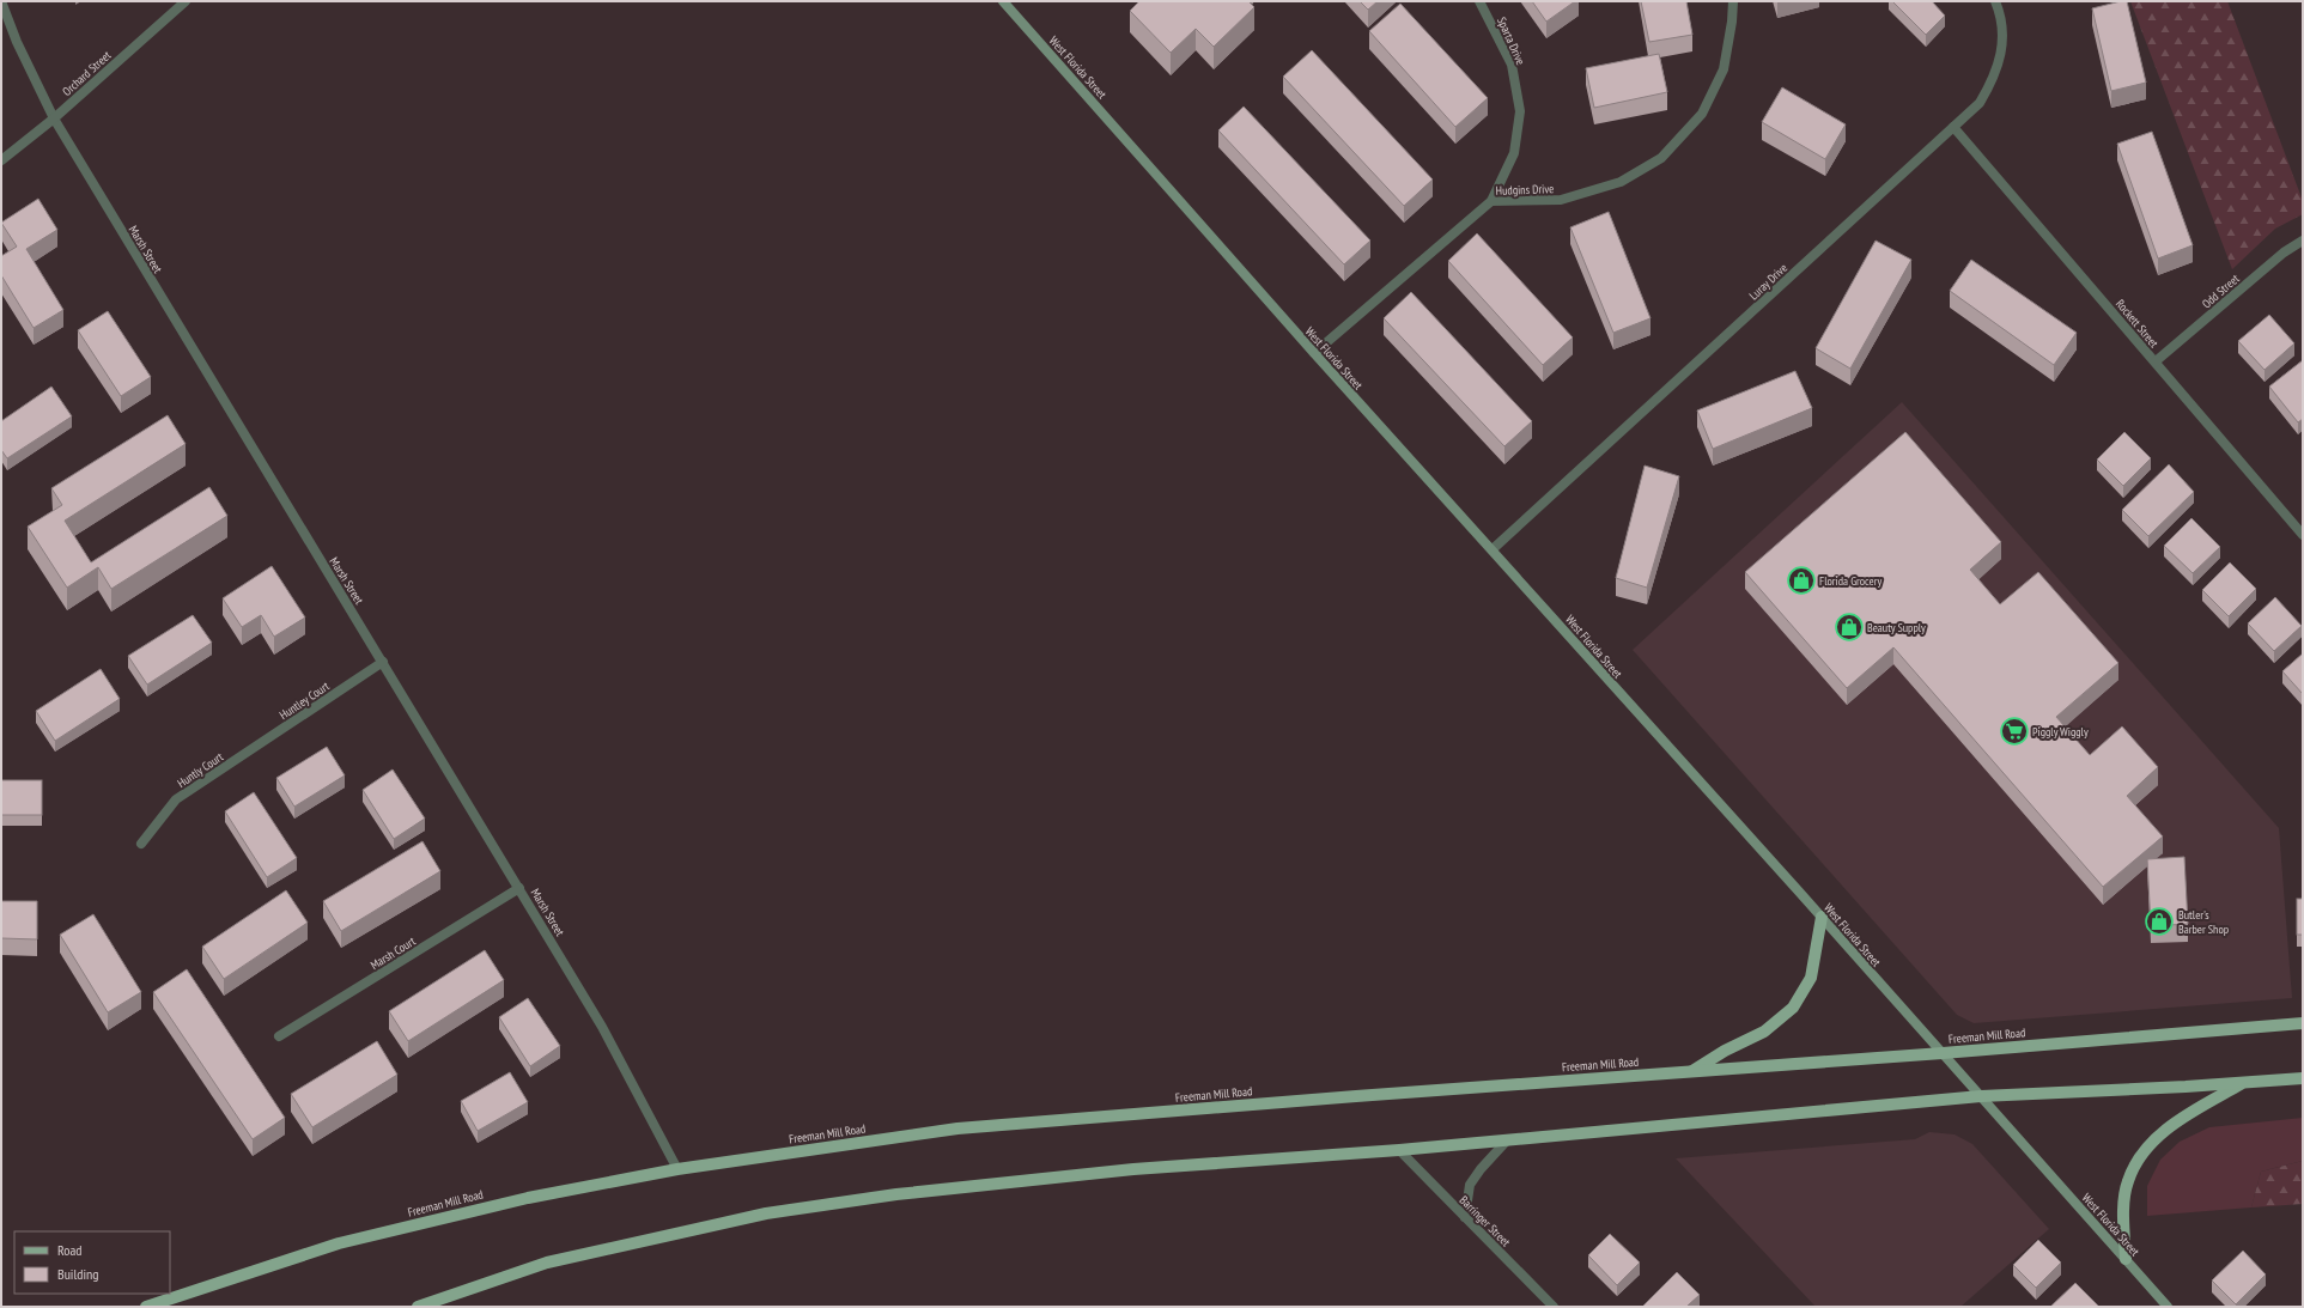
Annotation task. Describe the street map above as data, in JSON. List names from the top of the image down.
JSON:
{
  "streets": {
    "main road": ["West Florida Street", "Freeman Mill Road"],
    "street": [
      "Sparta Drive",
      "Orchard Street",
      "Hudgins Drive",
      "Marsh Street",
      "Luray Drive",
      "Odd Street",
      "Rockett Street",
      "Huntley Court",
      "Huntly Court",
      "Marsh Court",
      "Barringer Street"
    ]
  },
  "crossings": [
    ["Sparta Drive", "Hudgins Drive"],
    ["West Florida Street", "Hudgins Drive"],
    ["West Florida Street", "Luray Drive"],
    ["West Florida Street", "Freeman Mill Road"],
    ["Orchard Street", "Marsh Street"],
    ["Marsh Street", "Huntley Court"],
    ["Marsh Street", "Marsh Court"],
    ["Marsh Street", "Freeman Mill Road"],
    ["Luray Drive", "Rockett Street"],
    ["Odd Street", "Rockett Street"],
    ["Huntley Court", "Huntly Court"]
  ],
  "places": {
    "shop": ["Florida Grocery", "Beauty Supply", "Butler's Barber Shop"],
    "supermarket": ["Piggly Wiggly"]
  },
  "legend": ["Road", "Building"]
}
